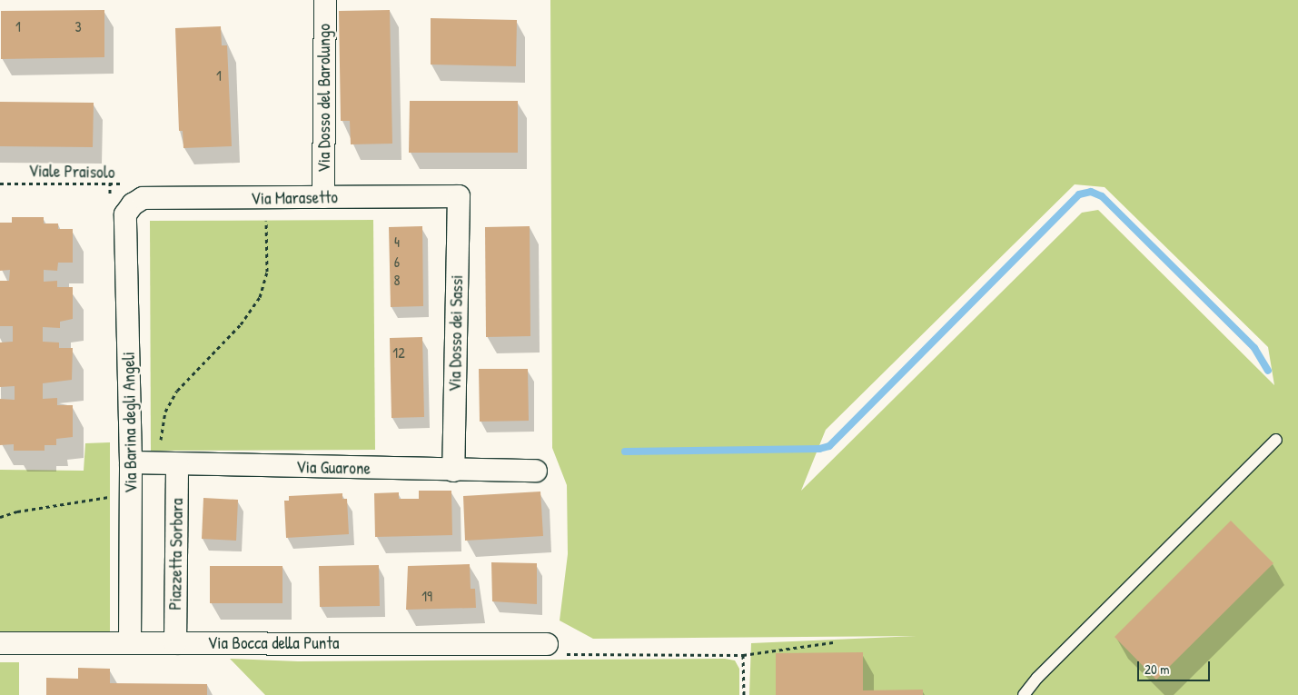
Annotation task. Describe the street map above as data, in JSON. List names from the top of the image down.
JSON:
{
  "streets": {
    "street": [
      "Via Dosso del Barolungo",
      "Via Marasetto",
      "Via Dosso dei Sassi",
      "Via Barina degli Angeli",
      "Via Guarone",
      "Piazzetta Sorbara",
      "Via Bocca della Punta"
    ],
    "path": ["Viale Praisolo"]
  },
  "crossings": [
    ["Via Dosso del Barolungo", "Via Marasetto"],
    ["Viale Praisolo", "Via Marasetto"],
    ["Viale Praisolo", "Via Barina degli Angeli"],
    ["Via Marasetto", "Via Dosso dei Sassi"],
    ["Via Marasetto", "Via Barina degli Angeli"],
    ["Via Dosso dei Sassi", "Via Guarone"],
    ["Via Barina degli Angeli", "Via Guarone"],
    ["Via Barina degli Angeli", "Via Bocca della Punta"],
    ["Via Guarone", "Piazzetta Sorbara"],
    ["Piazzetta Sorbara", "Via Bocca della Punta"]
  ],
  "house_numbers": [
    "1",
    "3",
    "1",
    "4",
    "6",
    "8",
    "12",
    "19"
  ],
  "scale_bar": "20 m"
}
